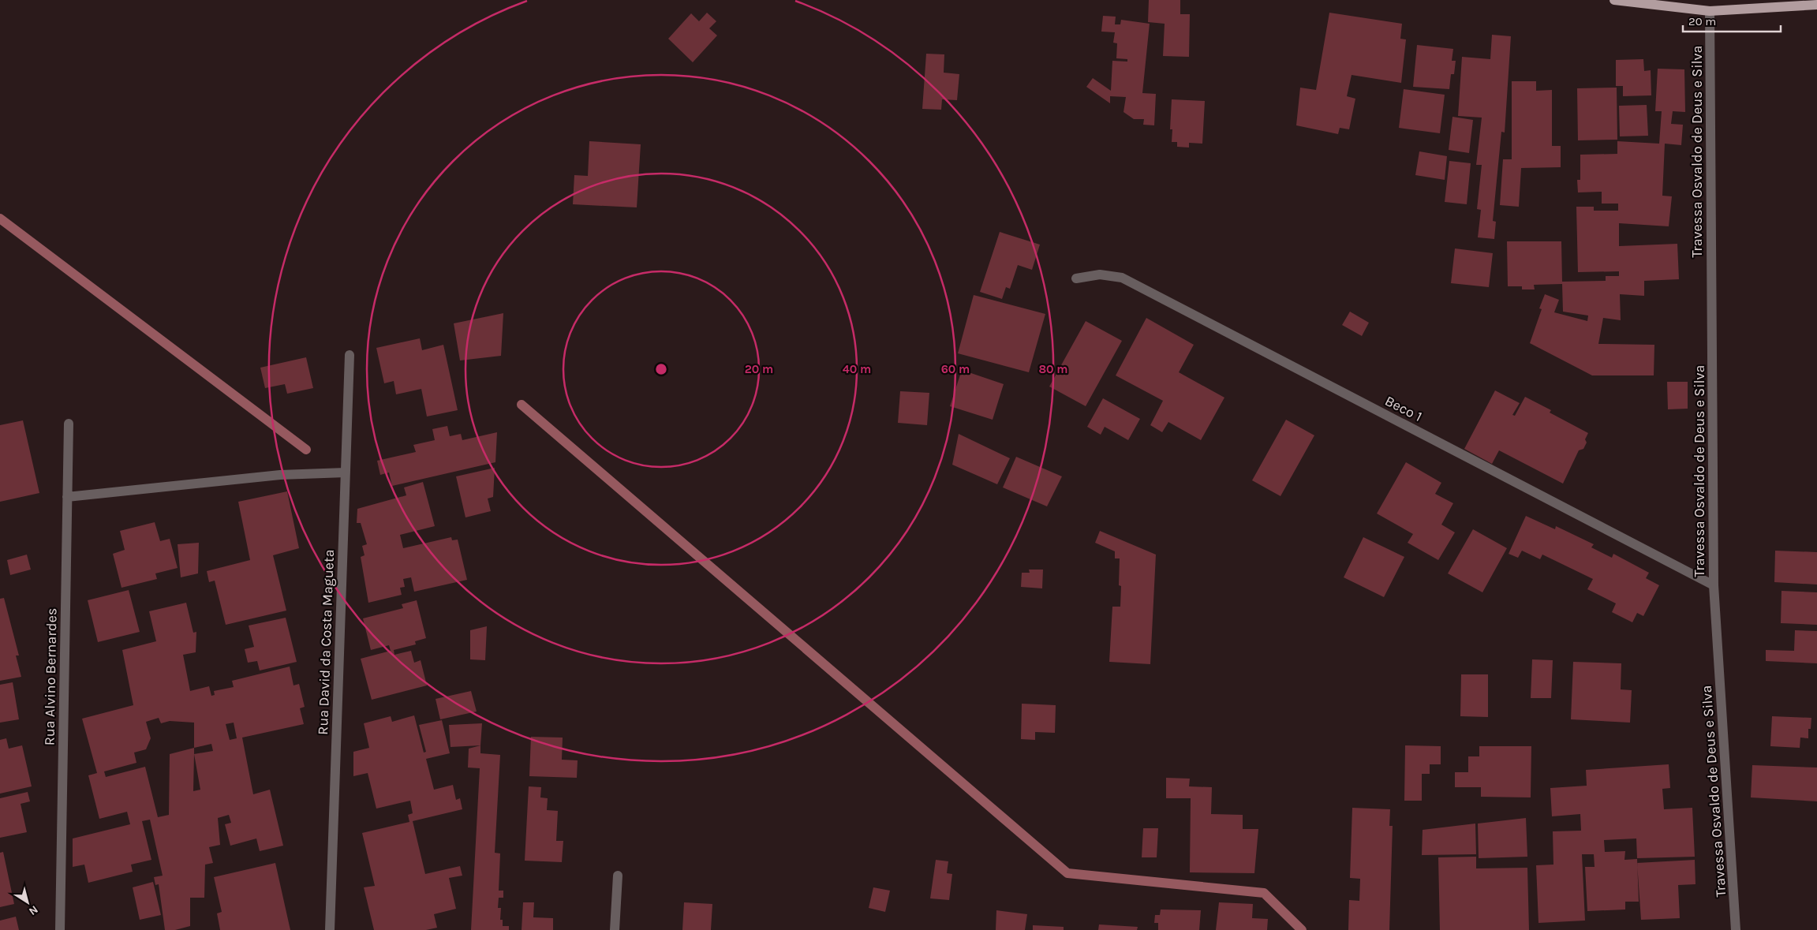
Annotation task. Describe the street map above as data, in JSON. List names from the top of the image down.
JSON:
{
  "streets": {
    "street": [
      "Travessa Osvaldo de Deus e Silva",
      "Beco 1",
      "Rua David da Costa Magueta",
      "Rua Alvino Bernardes"
    ]
  },
  "crossings": [
    ["Travessa Osvaldo de Deus e Silva", "Beco 1"]
  ],
  "scale_bar": "20 m",
  "north": "bottom right",
  "rings": [
    "20 m",
    "40 m",
    "60 m",
    "80 m"
  ]
}
